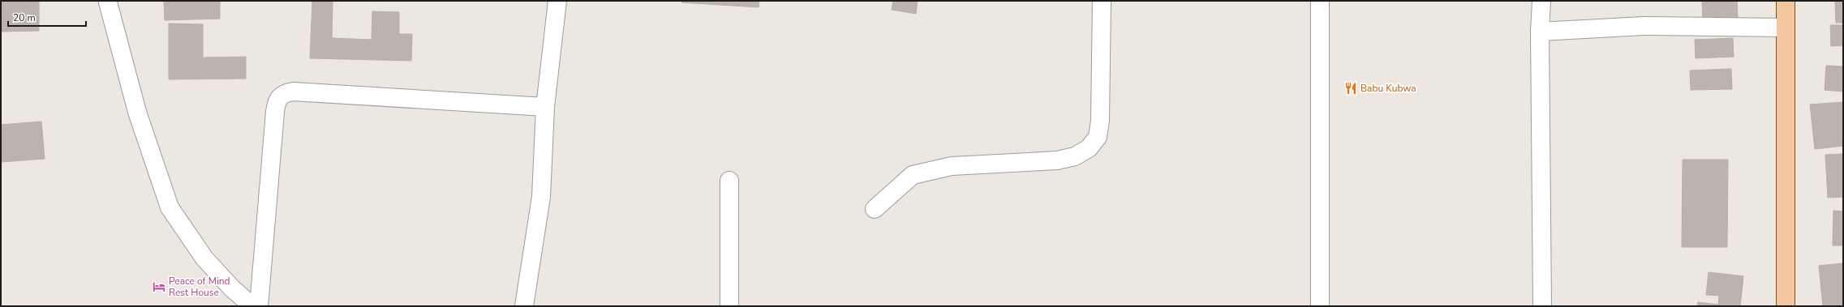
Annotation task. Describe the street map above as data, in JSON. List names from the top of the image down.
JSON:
{
  "places": {
    "restaurant": ["Babu Kubwa"],
    "hotel": ["Peace of Mind Rest House"]
  },
  "scale_bar": "20 m"
}
